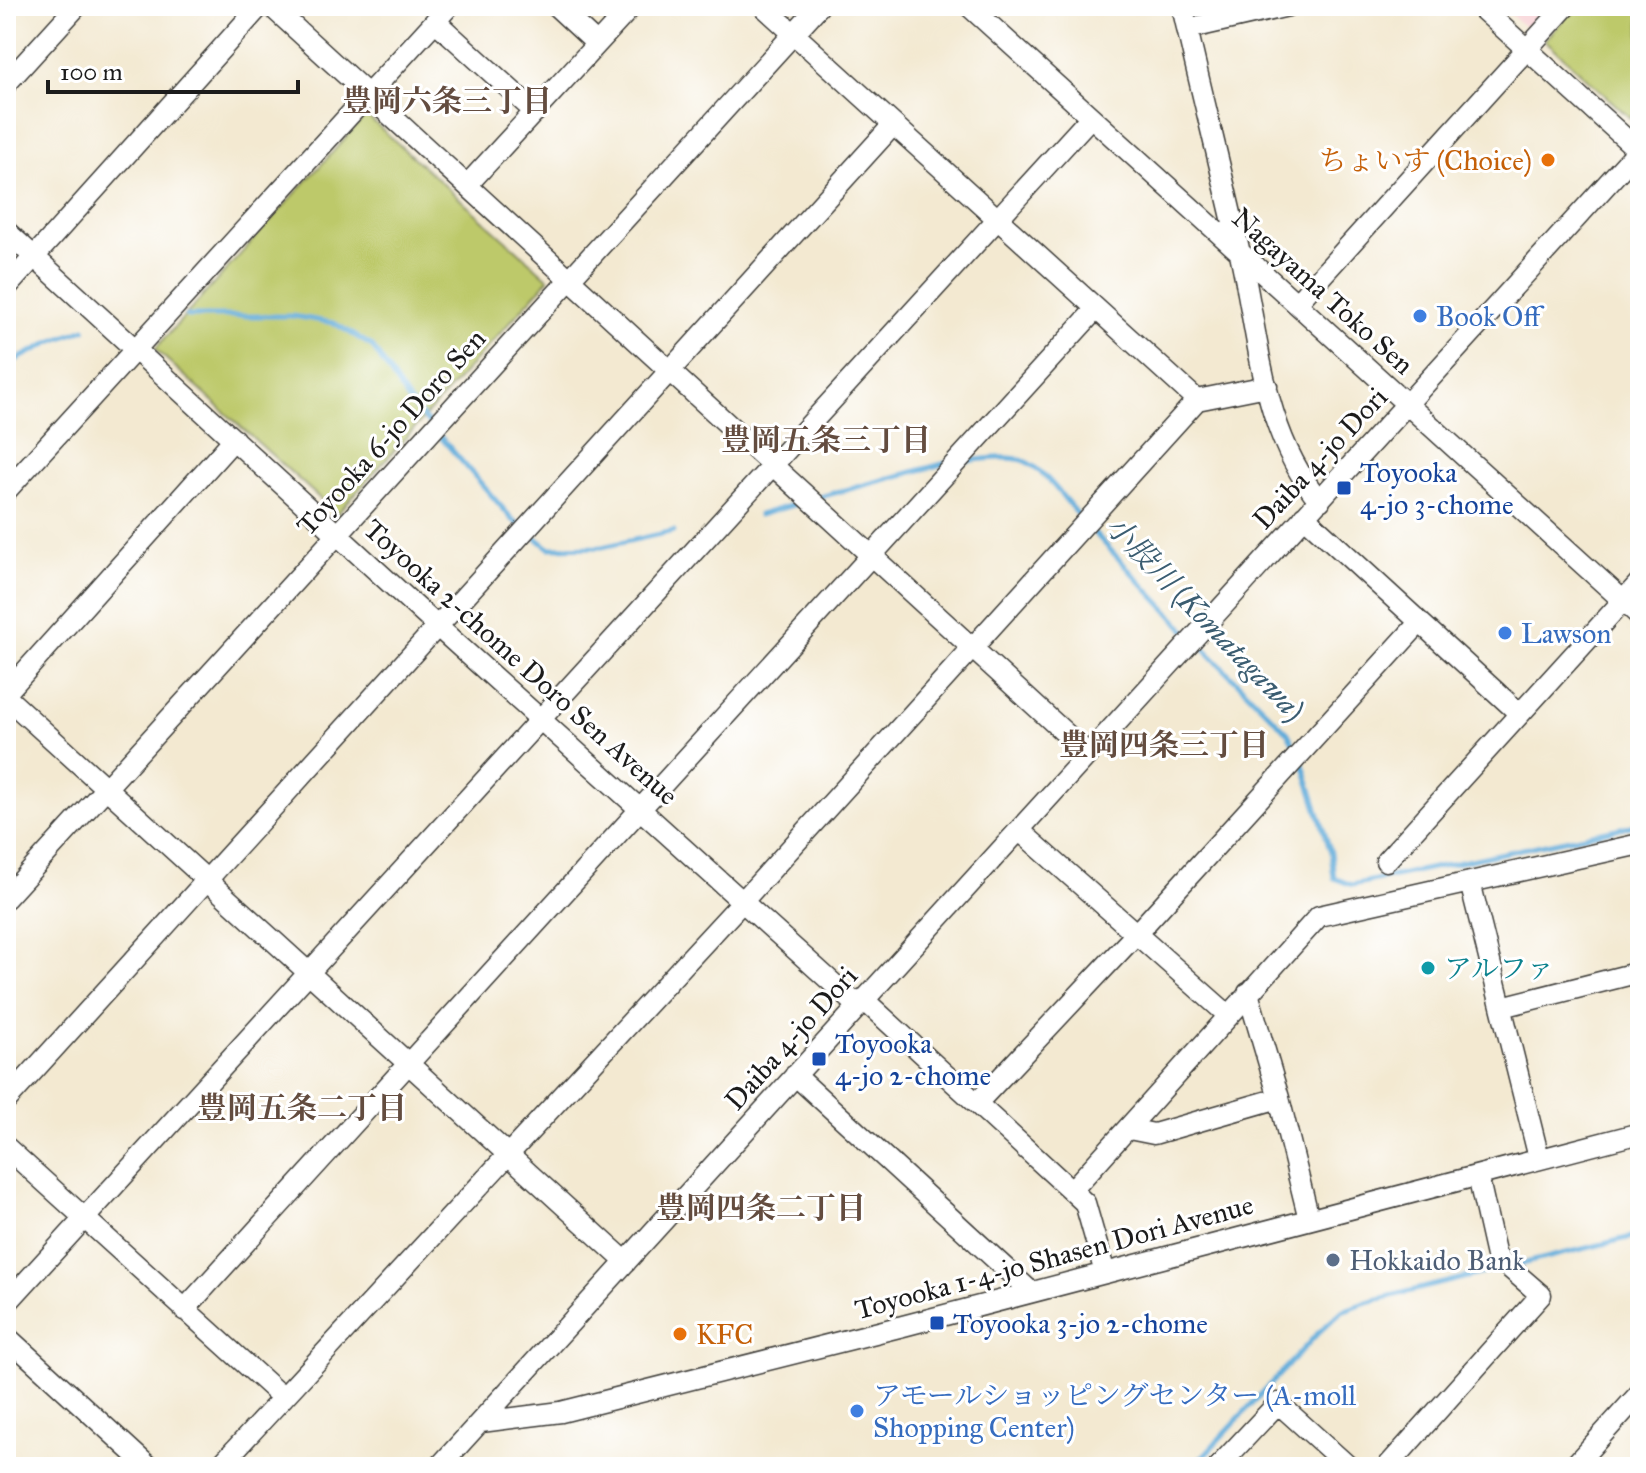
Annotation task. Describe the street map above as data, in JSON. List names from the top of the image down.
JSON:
{
  "streets": {
    "street": [
      "Nagayama Toko Sen",
      "Toyooka 6-jo Doro Sen",
      "Daiba 4-jo Dori",
      "Toyooka 2-chome Doro Sen Avenue",
      "Toyooka 1-4-jo Shasen Dori Avenue"
    ]
  },
  "crossings": [
    ["Nagayama Toko Sen", "Daiba 4-jo Dori"],
    ["Toyooka 6-jo Doro Sen", "Toyooka 2-chome Doro Sen Avenue"],
    ["Daiba 4-jo Dori", "Toyooka 2-chome Doro Sen Avenue"],
    ["Daiba 4-jo Dori", "Toyooka 1-4-jo Shasen Dori Avenue"]
  ],
  "districts": [
    "豊岡六条三丁目",
    "豊岡五条三丁目",
    "豊岡四条三丁目",
    "豊岡五条二丁目",
    "豊岡四条二丁目"
  ],
  "water": ["小股川 (Komatagawa)"],
  "places": {
    "other": [
      "ちょいす (Choice)",
      "Book Off",
      "Lawson",
      "アルファ",
      "Hokkaido Bank",
      "KFC",
      "アモールショッピングセンター (A-moll Shopping Center)"
    ],
    "transit": ["Toyooka 4-jo 3-chome", "Toyooka 4-jo 2-chome", "Toyooka 3-jo 2-chome"]
  },
  "scale_bar": "100 m"
}
